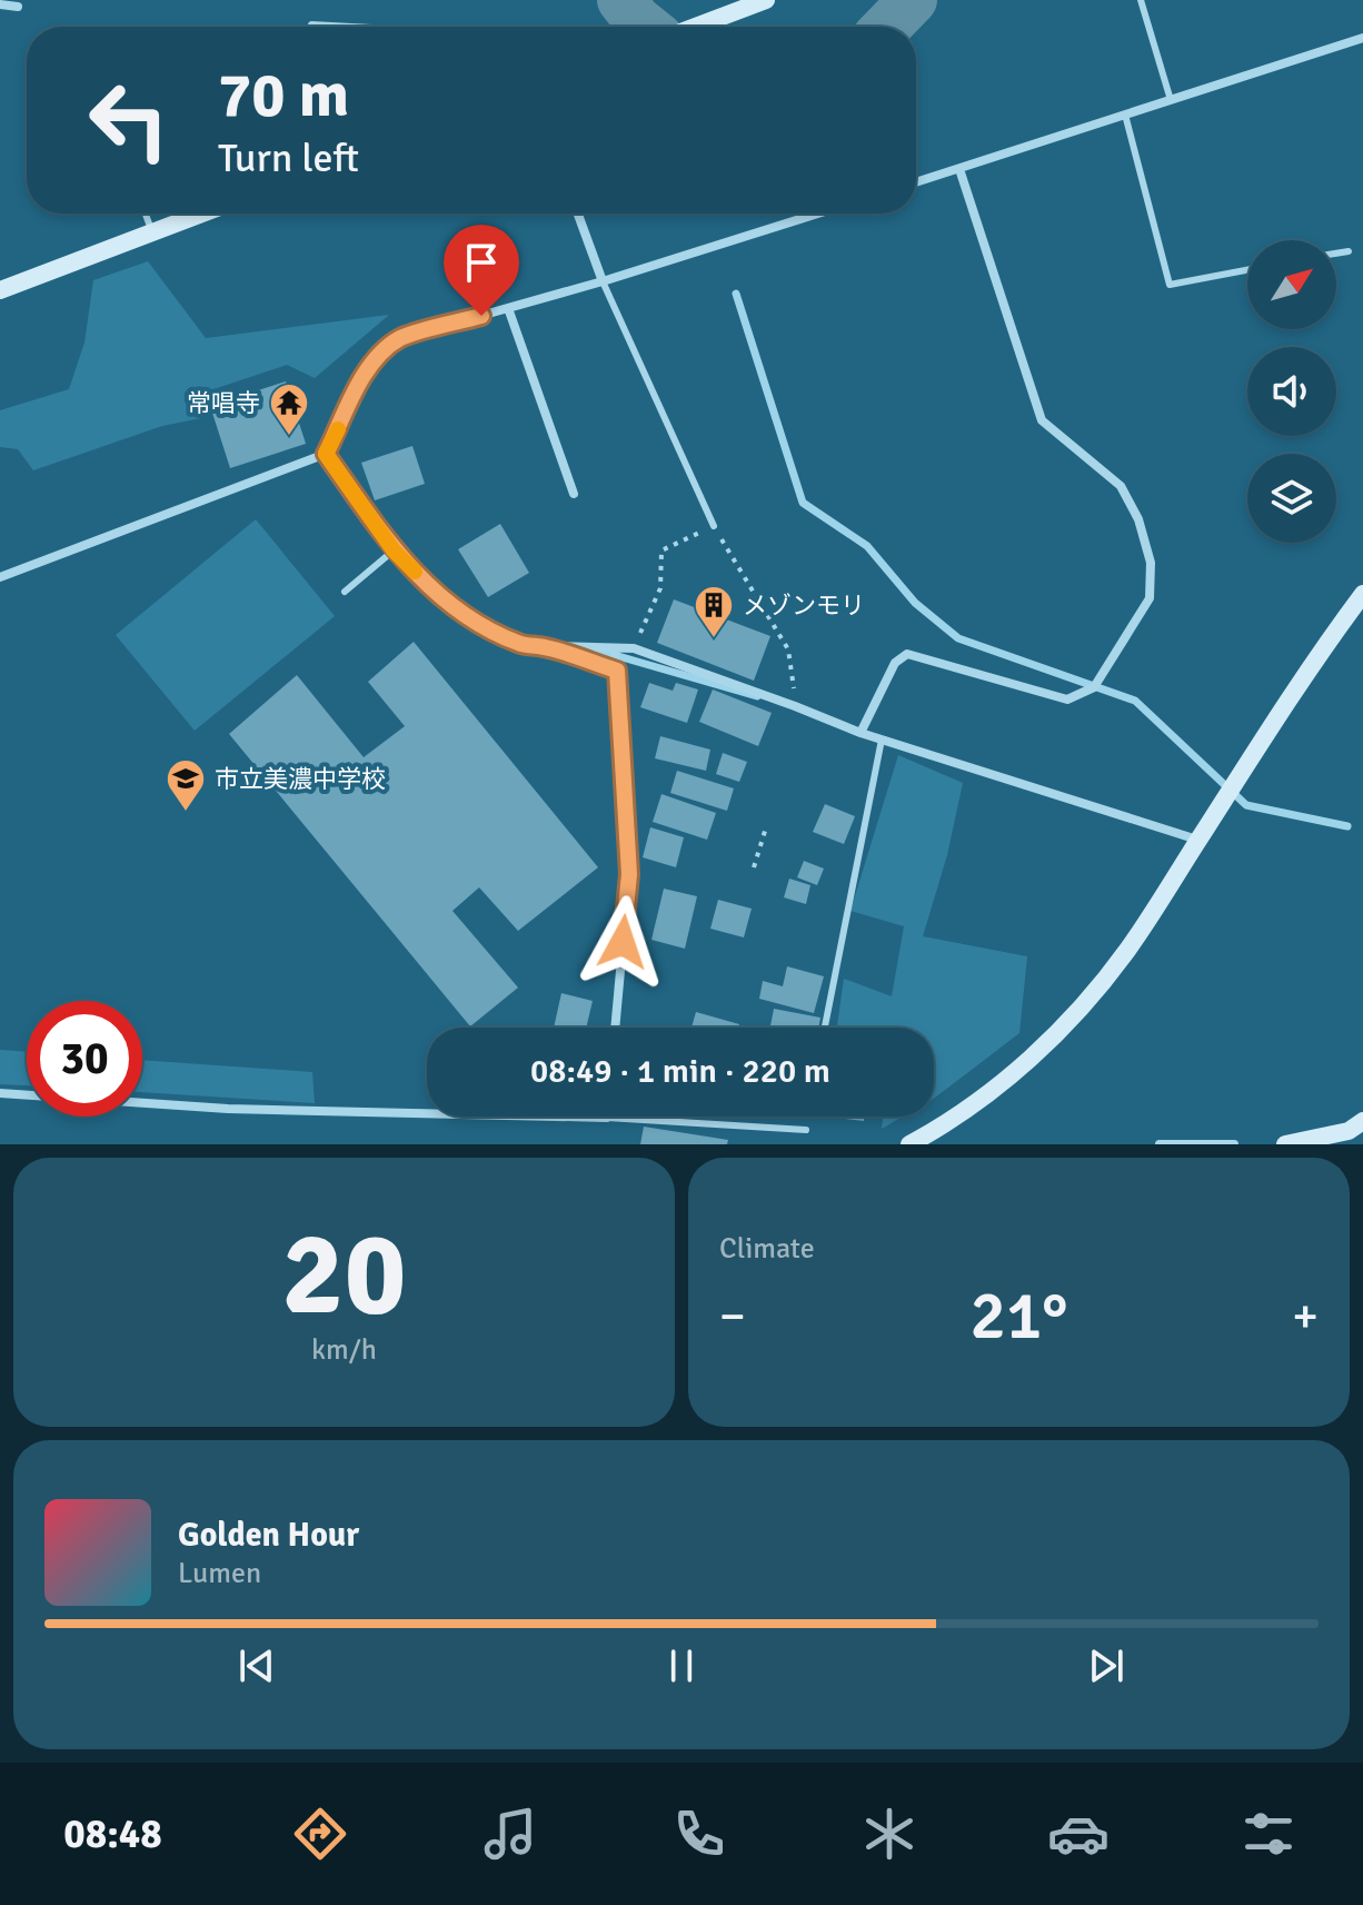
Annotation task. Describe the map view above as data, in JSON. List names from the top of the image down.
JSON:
{
  "places": {
    "temple": ["常唱寺"],
    "building": ["メゾンモリ"],
    "school or university": ["市立美濃中学校"]
  },
  "north": "top right",
  "page": {
    "turn": ["70 m", "Turn left"],
    "limit": "30",
    "trip": "08:49 · 1 min · 220 m",
    "tile": [
      ["20", "km/h"],
      "Climate"
    ],
    "heat": ["−", "21°", "+"],
    "song": ["Golden Hour", "Lumen"],
    "tabs": "08:48"
  }
}
